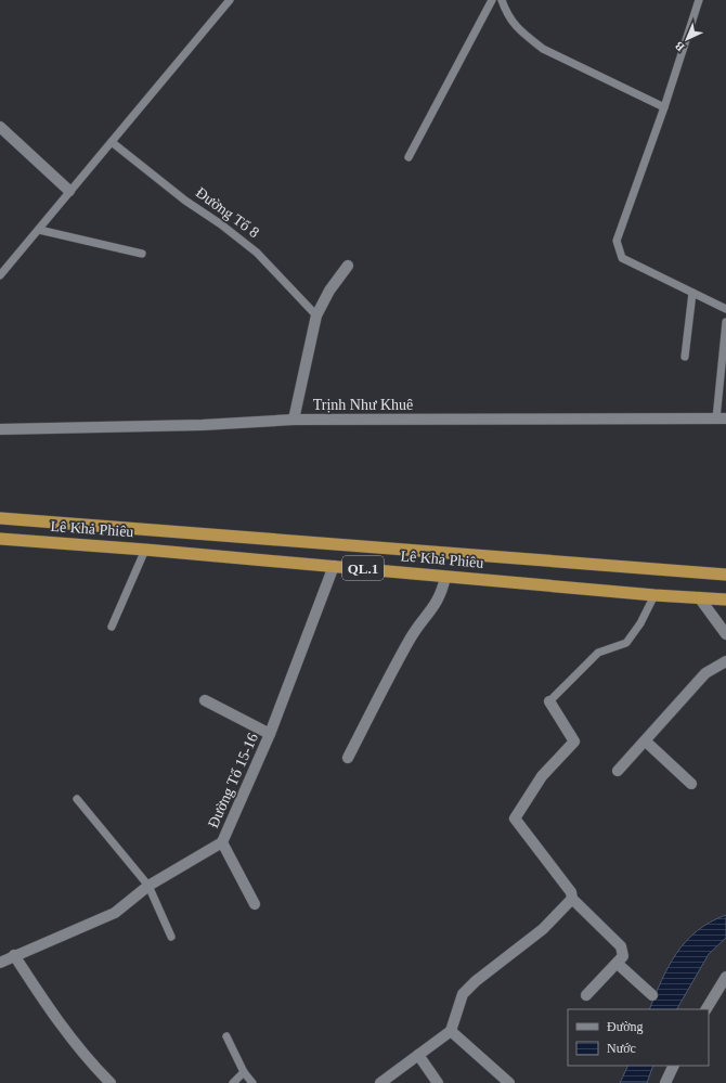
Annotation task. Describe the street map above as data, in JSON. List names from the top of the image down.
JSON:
{
  "streets": {
    "highway": ["Lê Khả Phiêu", "QL.1"],
    "street": ["Trịnh Như Khuê", "Đường Tổ 15-16"],
    "lane": ["Đường Tổ 8"]
  },
  "crossings": [
    ["Lê Khả Phiêu", "Đường Tổ 15-16"]
  ],
  "legend": ["Đường", "Nước"],
  "north": "bottom left"
}
